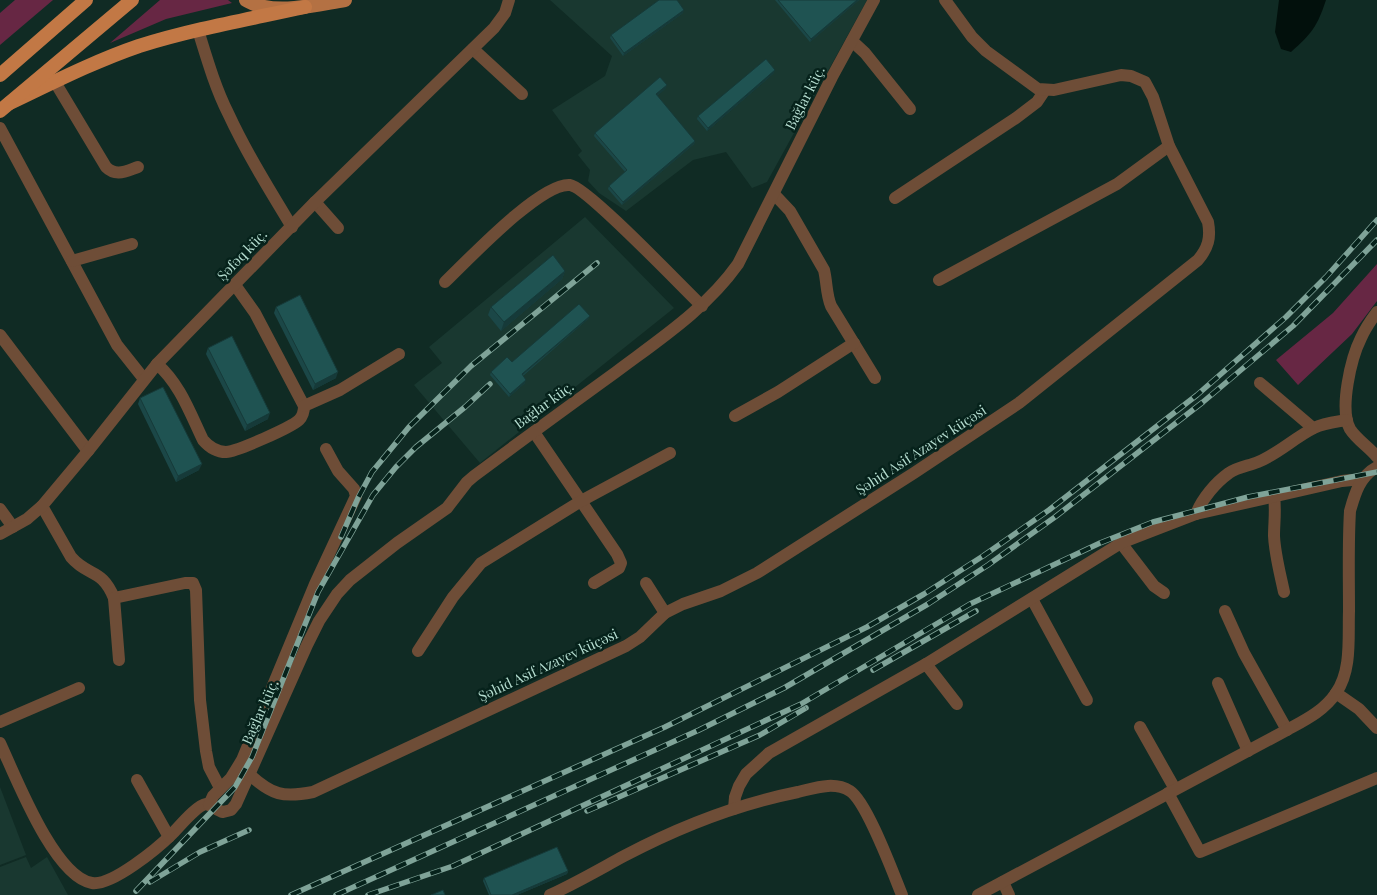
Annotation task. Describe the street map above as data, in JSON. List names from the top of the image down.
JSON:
{
  "streets": {
    "street": ["Bağlar küç.", "Şəfəq küç.", "Şəhid Asif Azayev küçəsi"]
  },
  "crossings": [
    ["Bağlar küç.", "Şəhid Asif Azayev küçəsi"]
  ]
}
